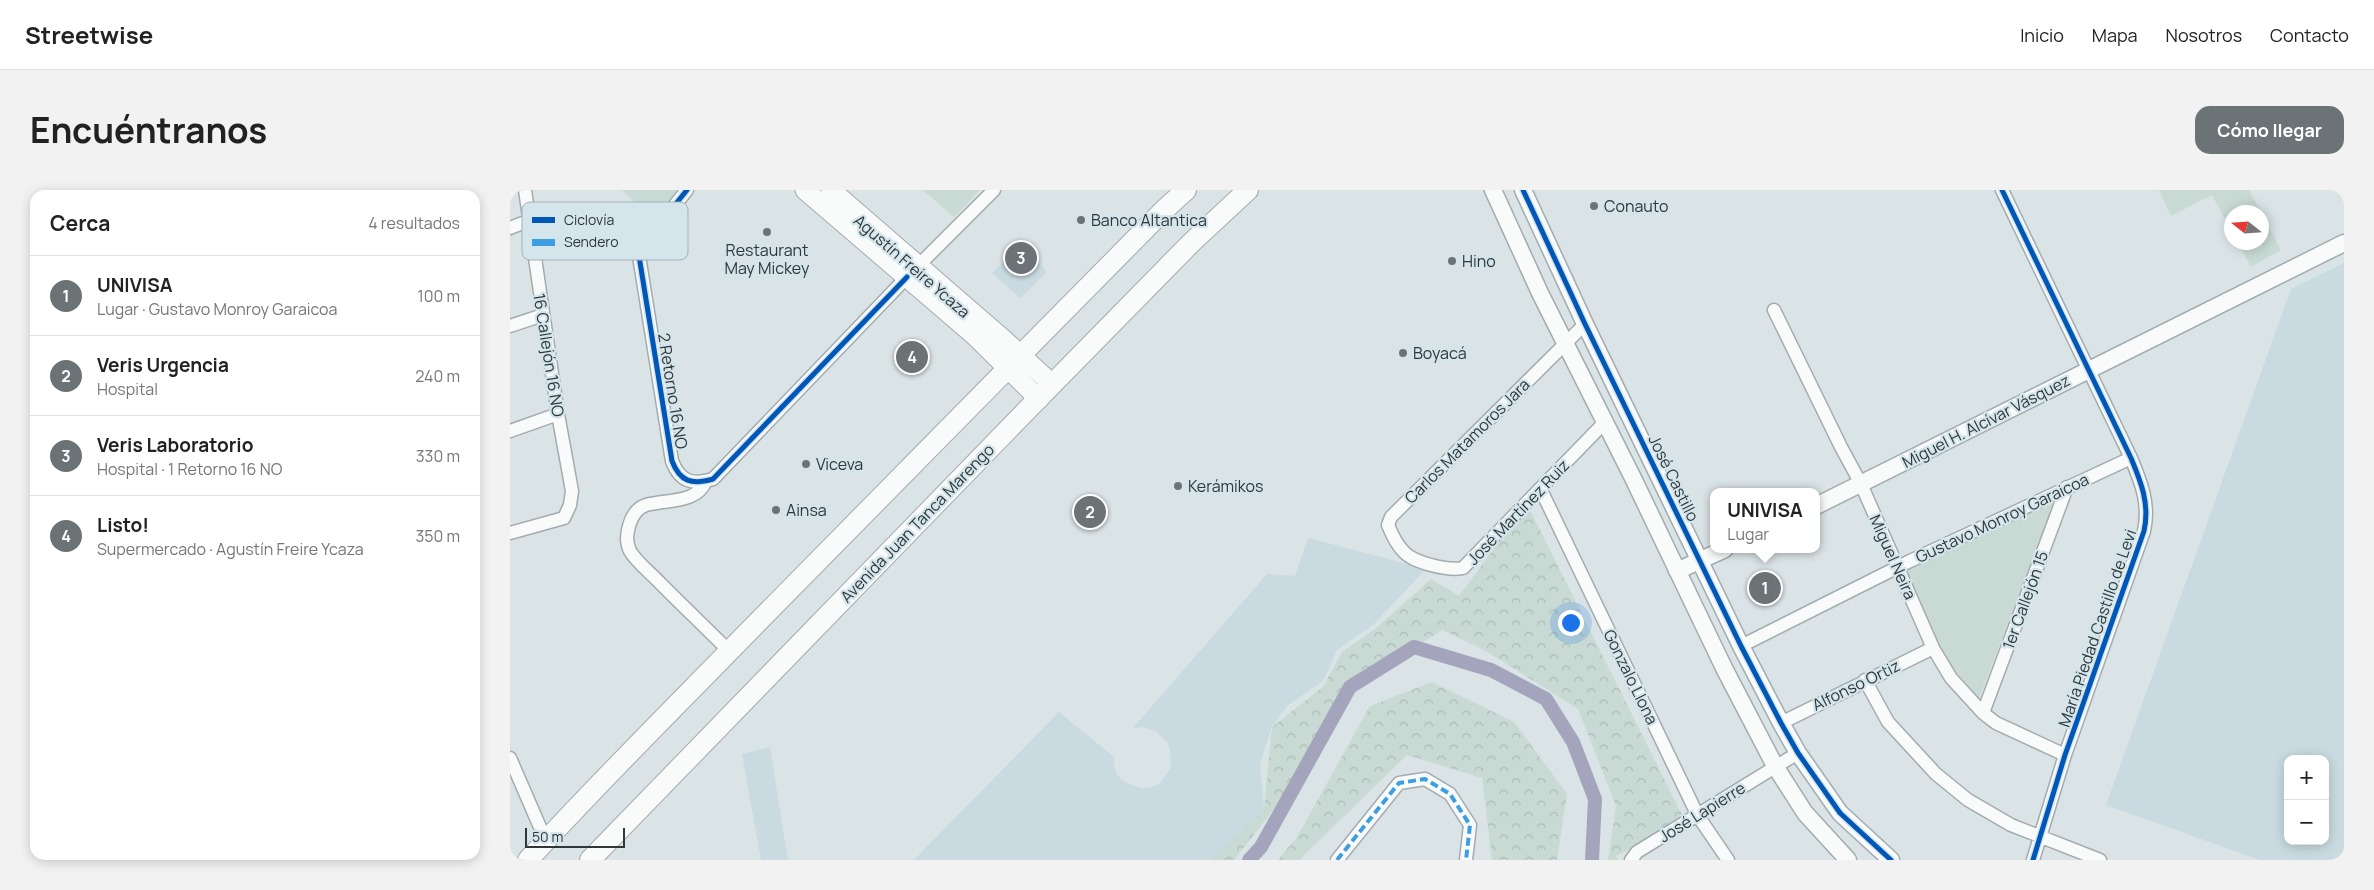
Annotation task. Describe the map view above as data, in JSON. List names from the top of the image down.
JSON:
{
  "streets": {
    "main road": ["Agustín Freire Ycaza", "Avenida Juan Tanca Marengo"],
    "street": [
      "16 Callejón 16 NO",
      "2 Retorno 16 NO",
      "Miguel H. Alcívar Vásquez",
      "Carlos Matamoros Jara",
      "José Castillo",
      "José Martínez Ruiz",
      "Gustavo Monroy Garaicoa",
      "Miguel Neira",
      "1er Callejón 15",
      "María Piedad Castillo de Levi",
      "Gonzalo Llona",
      "Alfonso Ortiz",
      "José Lapierre"
    ]
  },
  "crossings": [
    ["Agustín Freire Ycaza", "Avenida Juan Tanca Marengo"],
    ["Miguel H. Alcívar Vásquez", "Miguel Neira"],
    ["Miguel H. Alcívar Vásquez", "María Piedad Castillo de Levi"],
    ["Carlos Matamoros Jara", "José Castillo"],
    ["Carlos Matamoros Jara", "José Martínez Ruiz"],
    ["José Castillo", "Gustavo Monroy Garaicoa"],
    ["José Castillo", "Alfonso Ortiz"],
    ["José Castillo", "José Lapierre"],
    ["José Martínez Ruiz", "Gonzalo Llona"],
    ["Gustavo Monroy Garaicoa", "Miguel Neira"],
    ["Gustavo Monroy Garaicoa", "1er Callejón 15"],
    ["Gustavo Monroy Garaicoa", "María Piedad Castillo de Levi"],
    ["Miguel Neira", "1er Callejón 15"],
    ["Miguel Neira", "María Piedad Castillo de Levi"],
    ["Miguel Neira", "Alfonso Ortiz"],
    ["Gonzalo Llona", "José Lapierre"]
  ],
  "places": [
    "Conauto",
    "Banco Altantica",
    "Restaurant May Mickey",
    "Hino",
    "Boyacá",
    "Viceva",
    "Kerámikos",
    "Ainsa"
  ],
  "legend": ["Ciclovía", "Sendero"],
  "scale_bar": "50 m",
  "north": "left",
  "page": {
    "header": "Streetwise",
    "nav": [
      "Inicio",
      "Mapa",
      "Nosotros",
      "Contacto"
    ],
    "title": "Encuéntranos",
    "buttons": "Cómo llegar",
    "heading": ["Cerca", "4 resultados"],
    "pins": [
      "3",
      "4",
      "2",
      "1"
    ],
    "list": [
      {
        "mark": "1",
        "name": "UNIVISA",
        "note": "Lugar · Gustavo Monroy Garaicoa",
        "value": "100 m"
      },
      {
        "mark": "2",
        "name": "Veris Urgencia",
        "note": "Hospital",
        "value": "240 m"
      },
      {
        "mark": "3",
        "name": "Veris Laboratorio",
        "note": "Hospital · 1 Retorno 16 NO",
        "value": "330 m"
      },
      {
        "mark": "4",
        "name": "Listo!",
        "note": "Supermercado · Agustín Freire Ycaza",
        "value": "350 m"
      }
    ],
    "popup": ["UNIVISA", "Lugar"],
    "map_buttons": ["+", "−"],
    "scale": "50 m"
  }
}
